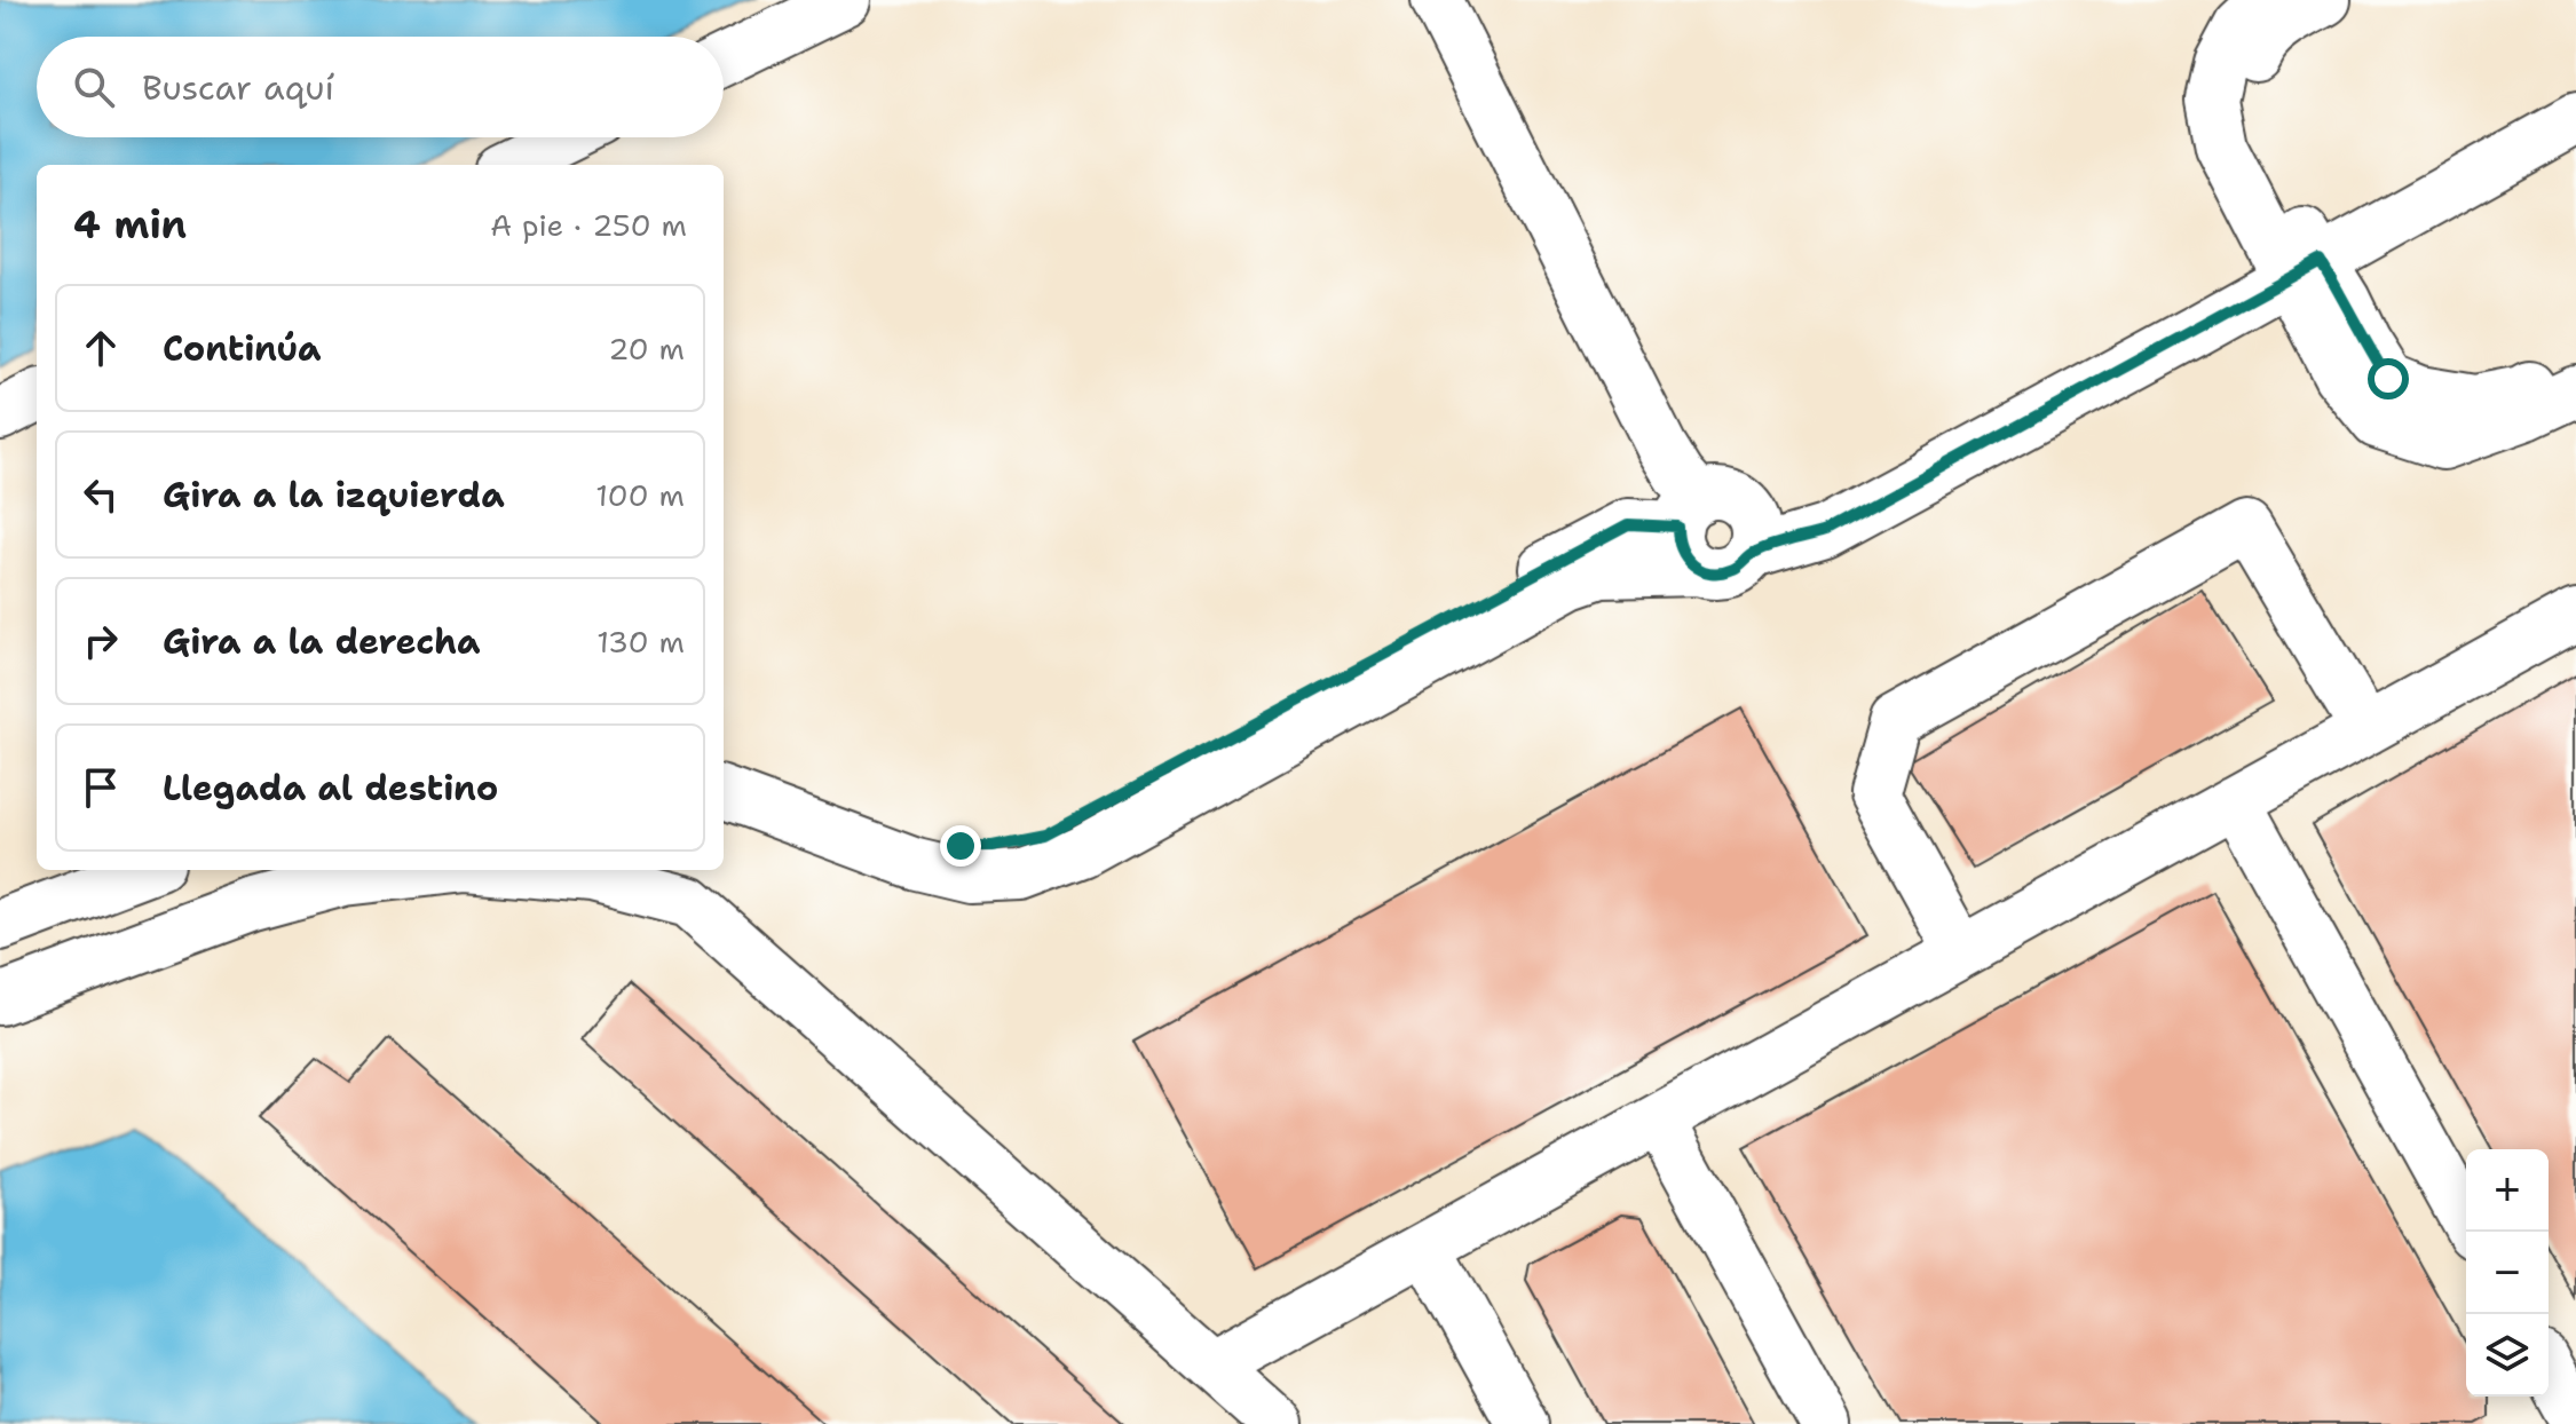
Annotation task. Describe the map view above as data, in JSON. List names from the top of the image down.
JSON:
{
  "page": {
    "search": "Buscar aquí",
    "heading": ["4 min", "A pie · 250 m"],
    "list": [
      ["Continúa", "20 m"],
      ["Gira a la izquierda", "100 m"],
      ["Gira a la derecha", "130 m"],
      "Llegada al destino"
    ],
    "map_buttons": ["+", "−"]
  }
}
